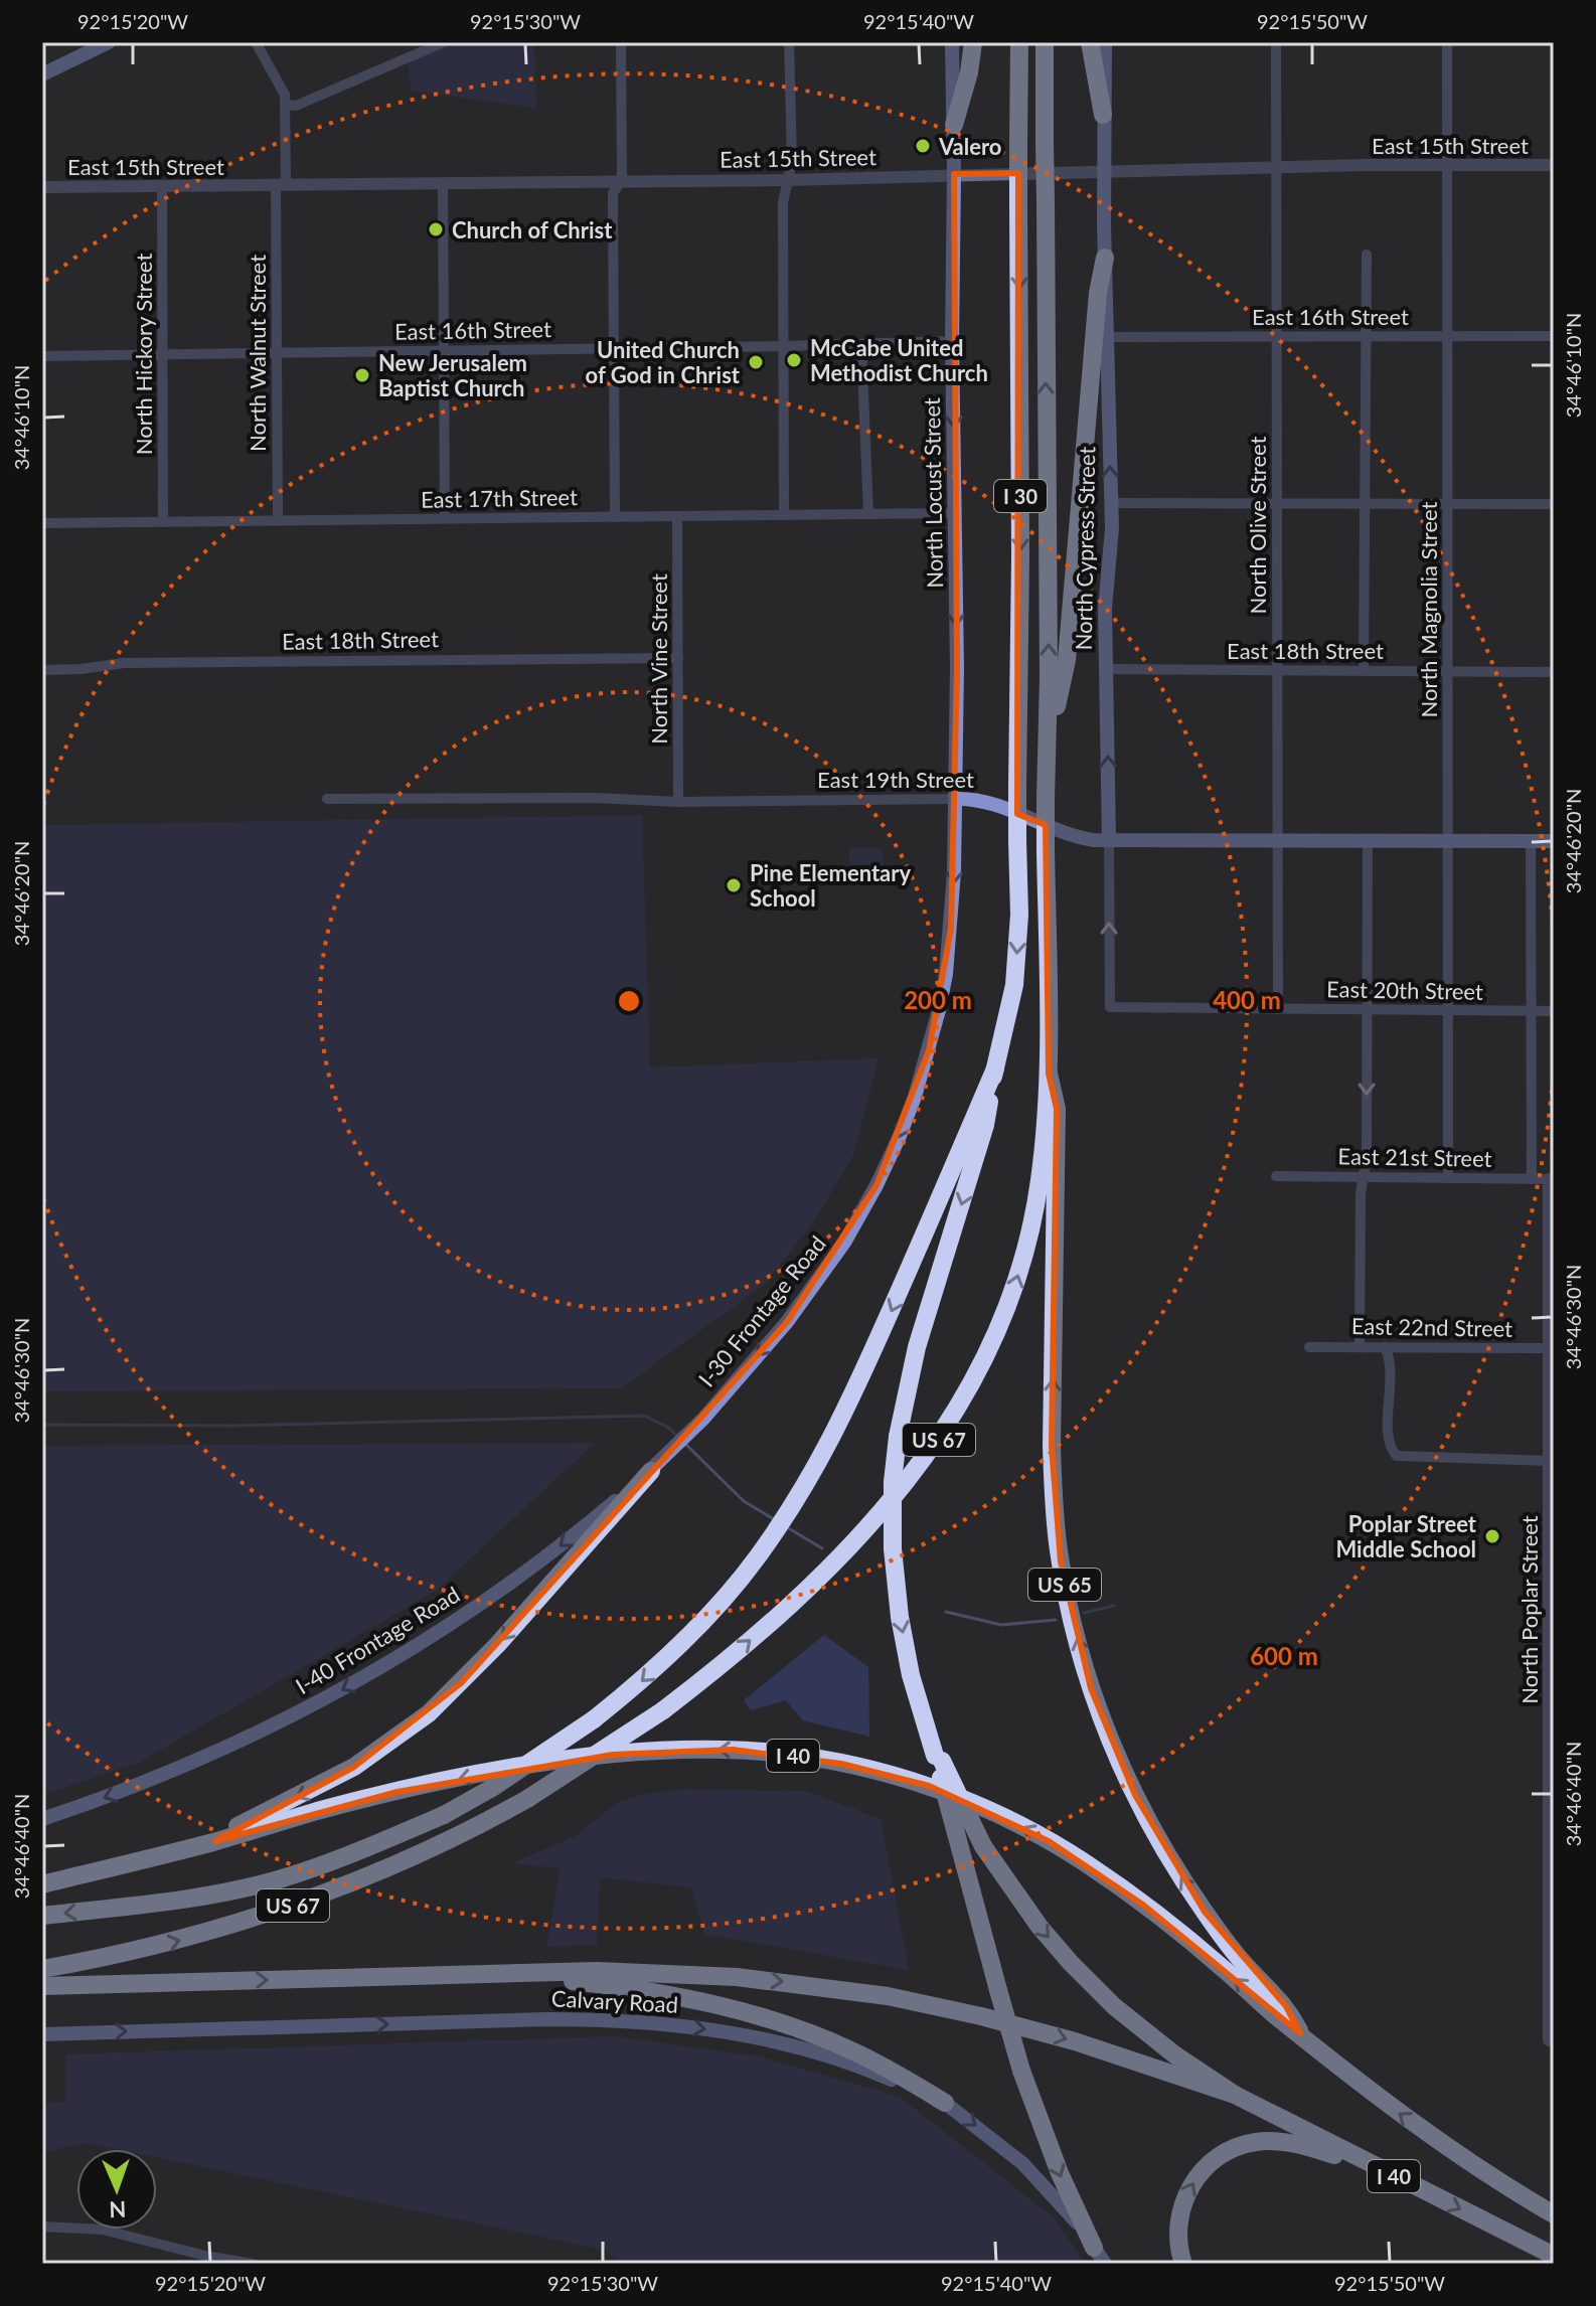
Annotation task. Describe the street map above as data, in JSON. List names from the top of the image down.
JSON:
{
  "streets": {
    "highway": [
      "I 30",
      "US 67",
      "US 65",
      "I 40"
    ],
    "main road": [
      "North Locust Street",
      "North Cypress Street",
      "East 19th Street",
      "I-30 Frontage Road",
      "I-40 Frontage Road",
      "Calvary Road"
    ],
    "street": [
      "East 15th Street",
      "East 16th Street",
      "North Walnut Street",
      "North Hickory Street",
      "East 17th Street",
      "North Olive Street",
      "North Magnolia Street",
      "East 18th Street",
      "North Vine Street",
      "East 20th Street",
      "East 21st Street",
      "East 22nd Street",
      "North Poplar Street"
    ]
  },
  "crossings": [
    ["East 15th Street", "North Walnut Street"],
    ["East 15th Street", "North Hickory Street"],
    ["East 15th Street", "North Locust Street"],
    ["East 15th Street", "North Olive Street"],
    ["East 15th Street", "North Cypress Street"],
    ["East 15th Street", "North Magnolia Street"],
    ["East 16th Street", "North Walnut Street"],
    ["East 16th Street", "North Hickory Street"],
    ["East 16th Street", "North Locust Street"],
    ["East 16th Street", "North Olive Street"],
    ["East 16th Street", "North Cypress Street"],
    ["East 16th Street", "North Magnolia Street"],
    ["North Walnut Street", "East 17th Street"],
    ["North Hickory Street", "East 17th Street"],
    ["North Locust Street", "East 17th Street"],
    ["North Locust Street", "East 19th Street"],
    ["North Locust Street", "I-30 Frontage Road"],
    ["I 30", "US 67"],
    ["I 30", "US 65"],
    ["East 17th Street", "North Vine Street"],
    ["North Olive Street", "East 18th Street"],
    ["North Olive Street", "East 19th Street"],
    ["North Olive Street", "East 20th Street"],
    ["North Cypress Street", "East 18th Street"],
    ["North Cypress Street", "East 19th Street"],
    ["North Cypress Street", "East 20th Street"],
    ["North Magnolia Street", "East 18th Street"],
    ["North Magnolia Street", "East 19th Street"],
    ["North Magnolia Street", "East 20th Street"],
    ["North Magnolia Street", "East 21st Street"],
    ["East 18th Street", "North Vine Street"],
    ["North Vine Street", "East 19th Street"],
    ["East 19th Street", "I-30 Frontage Road"],
    ["East 21st Street", "North Poplar Street"],
    ["I-30 Frontage Road", "I-40 Frontage Road"],
    ["East 22nd Street", "North Poplar Street"],
    ["US 67", "US 65"],
    ["US 65", "I 40"]
  ],
  "one_way": [
    "North Locust Street",
    "North Cypress Street",
    "I-30 Frontage Road",
    "I-40 Frontage Road",
    "Calvary Road"
  ],
  "places": [
    "Valero",
    "Church of Christ",
    "McCabe United Methodist Church",
    "United Church of God in Christ",
    "New Jerusalem Baptist Church",
    "Pine Elementary School",
    "Poplar Street Middle School"
  ],
  "north": "bottom",
  "coordinates": [
    "92°15'20\"W",
    "92°15'30\"W",
    "92°15'40\"W",
    "92°15'50\"W",
    "34°46'10\"N",
    "34°46'20\"N",
    "34°46'30\"N",
    "34°46'40\"N"
  ],
  "rings": ["200 m", "400 m", "600 m"]
}
